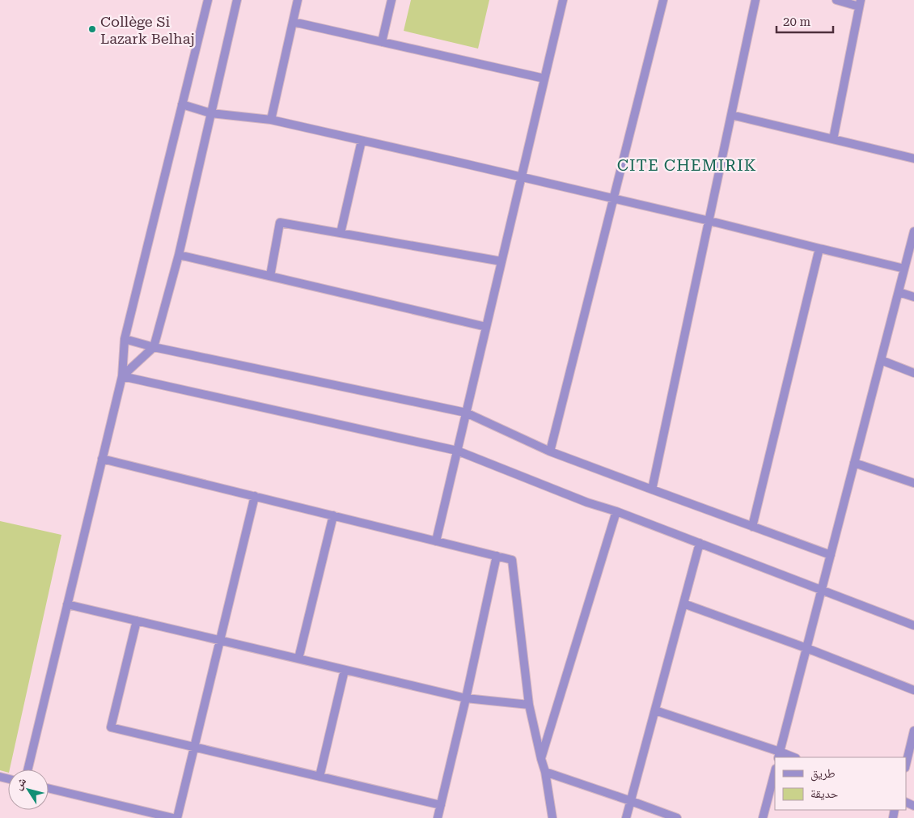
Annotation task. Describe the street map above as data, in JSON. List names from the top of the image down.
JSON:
{
  "districts": ["CITE CHEMIRIK"],
  "places": ["Collège Si Lazark Belhaj"],
  "legend": ["طريق", "حديقة"],
  "scale_bar": "20 m",
  "north": "top left"
}
